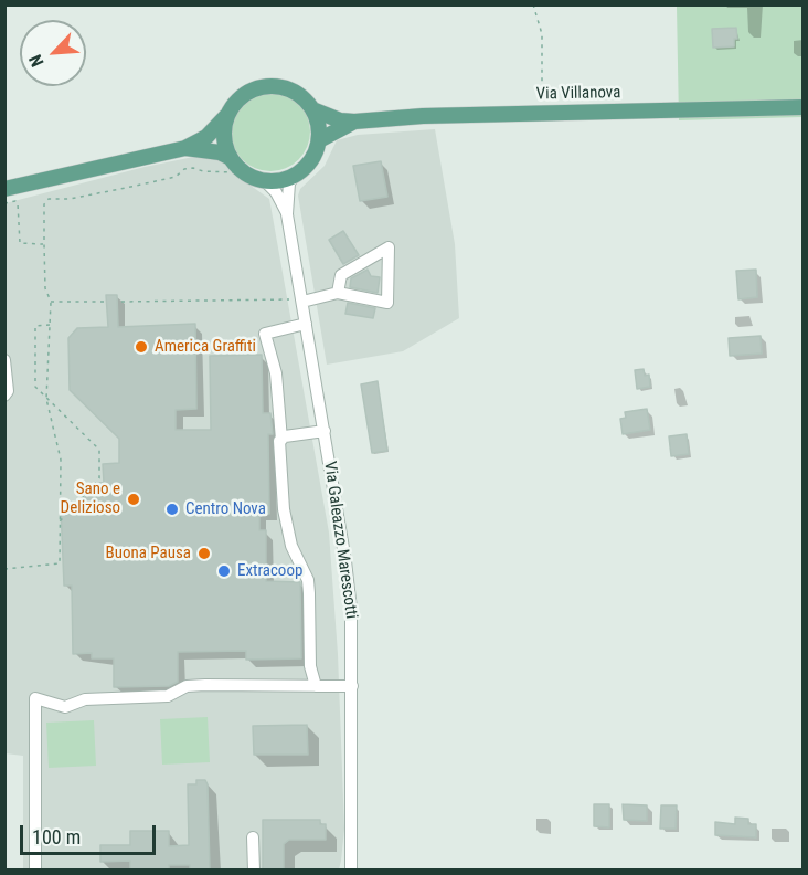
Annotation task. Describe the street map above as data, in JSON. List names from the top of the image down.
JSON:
{
  "streets": {
    "main road": ["Via Villanova"],
    "street": ["Via Galeazzo Marescotti"]
  },
  "crossings": [
    ["Via Villanova", "Via Galeazzo Marescotti"]
  ],
  "places": [
    "America Graffiti",
    "Sano e Delizioso",
    "Centro Nova",
    "Buona Pausa",
    "Extracoop"
  ],
  "scale_bar": "100 m",
  "north": "bottom left"
}
